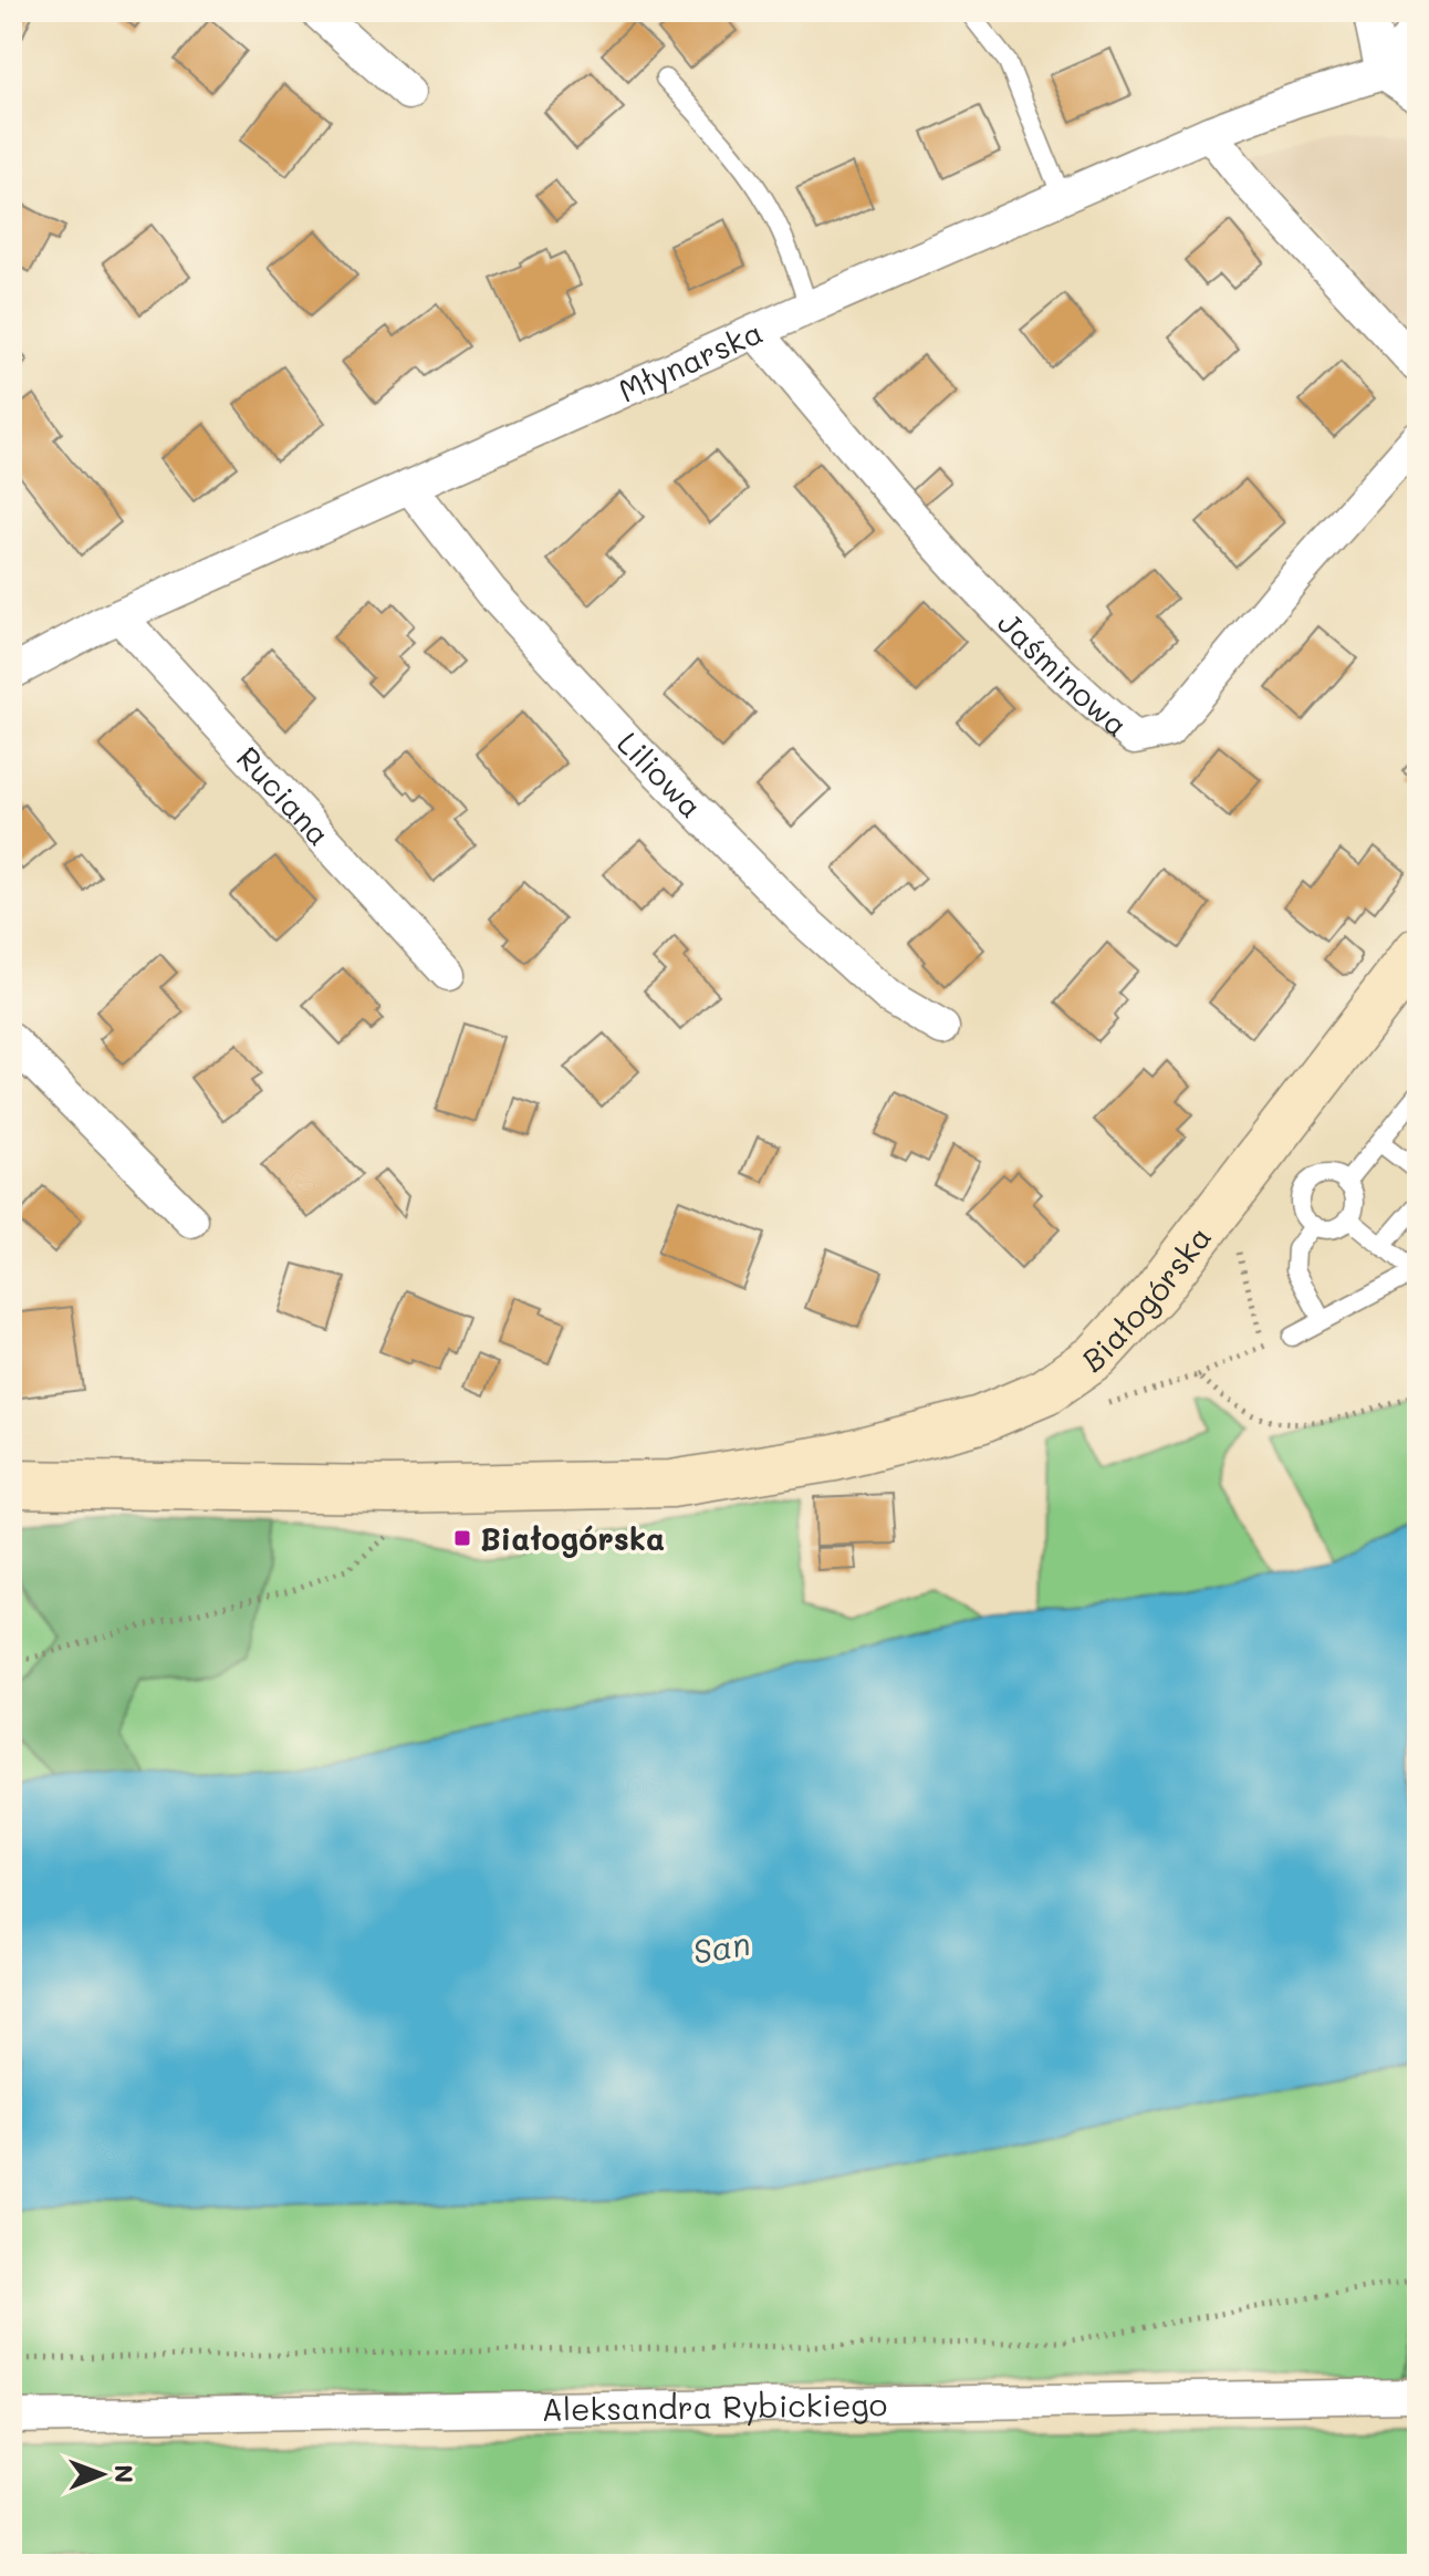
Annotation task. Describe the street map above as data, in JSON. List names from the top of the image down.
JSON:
{
  "streets": {
    "street": [
      "Młynarska",
      "Jaśminowa",
      "Liliowa",
      "Ruciana",
      "Białogórska",
      "Aleksandra Rybickiego"
    ]
  },
  "crossings": [
    ["Młynarska", "Jaśminowa"],
    ["Młynarska", "Liliowa"],
    ["Młynarska", "Ruciana"]
  ],
  "water": ["San"],
  "places": {
    "transit": ["Białogórska"]
  },
  "north": "right"
}
